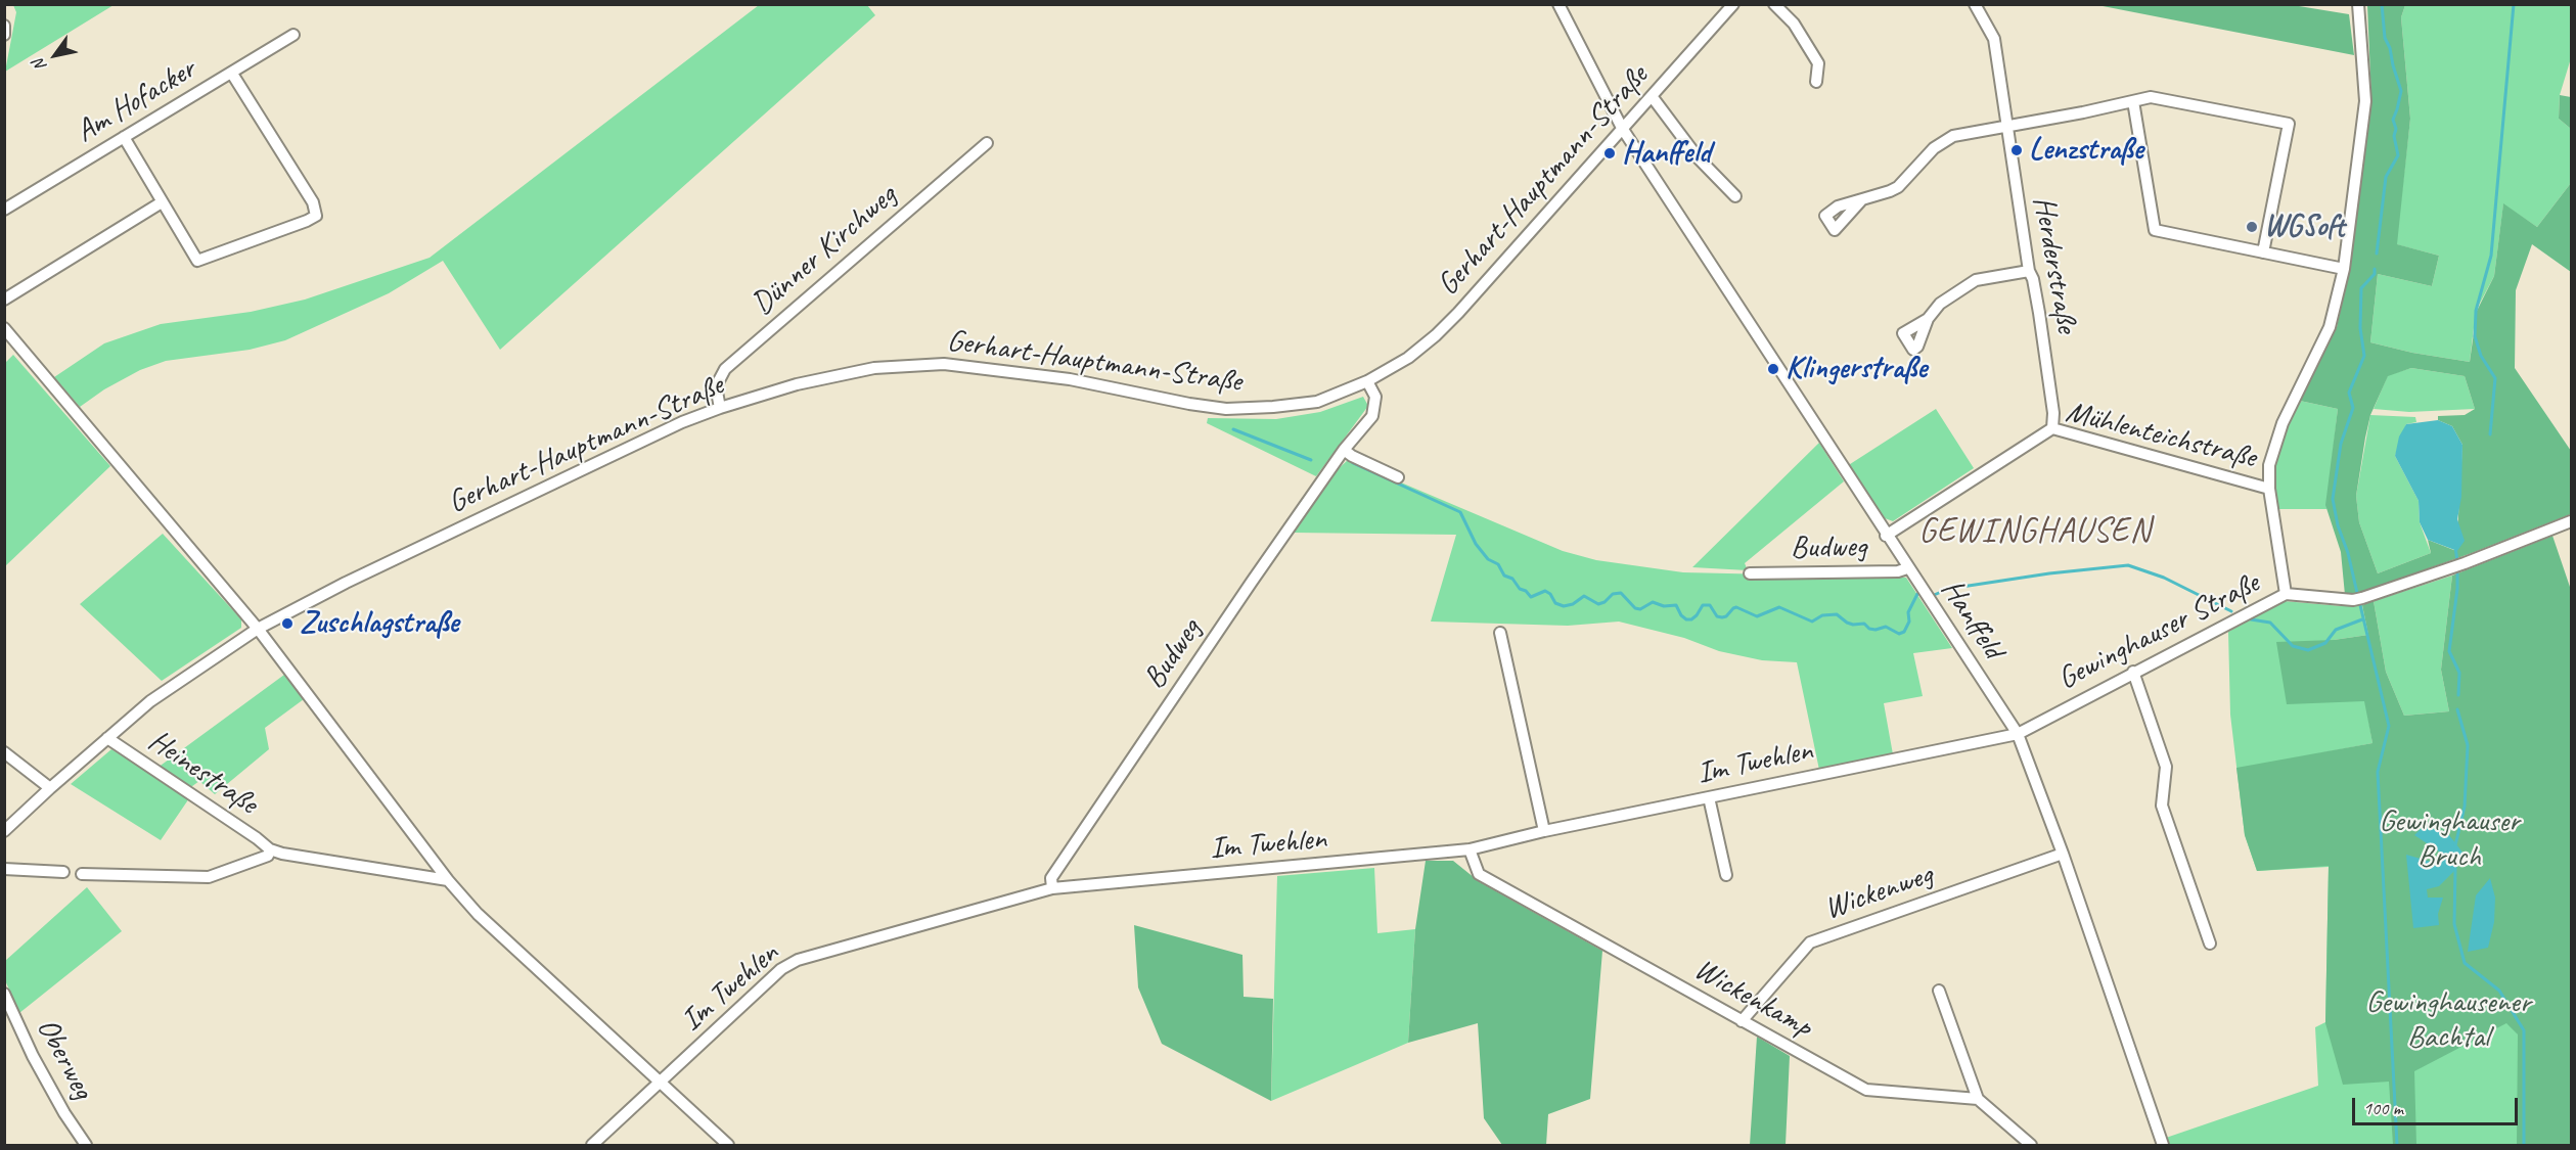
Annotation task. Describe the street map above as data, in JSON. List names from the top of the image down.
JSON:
{
  "streets": {
    "street": [
      "Am Hofacker",
      "Gerhart-Hauptmann-Straße",
      "Dünner Kirchweg",
      "Herderstraße",
      "Mühlenteichstraße",
      "Budweg",
      "Hanffeld",
      "Gewinghauser Straße",
      "Im Twehlen",
      "Heinestraße",
      "Wickenweg",
      "Wickenkamp",
      "Oberweg"
    ]
  },
  "crossings": [
    ["Gerhart-Hauptmann-Straße", "Dünner Kirchweg"],
    ["Gerhart-Hauptmann-Straße", "Budweg"],
    ["Gerhart-Hauptmann-Straße", "Hanffeld"],
    ["Gerhart-Hauptmann-Straße", "Heinestraße"],
    ["Herderstraße", "Mühlenteichstraße"],
    ["Mühlenteichstraße", "Hanffeld"],
    ["Budweg", "Hanffeld"],
    ["Budweg", "Im Twehlen"],
    ["Hanffeld", "Gewinghauser Straße"],
    ["Hanffeld", "Im Twehlen"],
    ["Hanffeld", "Wickenweg"],
    ["Gewinghauser Straße", "Im Twehlen"],
    ["Im Twehlen", "Wickenkamp"],
    ["Wickenweg", "Wickenkamp"]
  ],
  "districts": ["GEWINGHAUSEN"],
  "parks": ["Gewinghauser Bruch", "Gewinghausener Bachtal"],
  "places": [
    "Lenzstraße",
    "Hanffeld",
    "WGSoft",
    "Klingerstraße",
    "Zuschlagstraße"
  ],
  "scale_bar": "100 m",
  "north": "bottom left"
}
